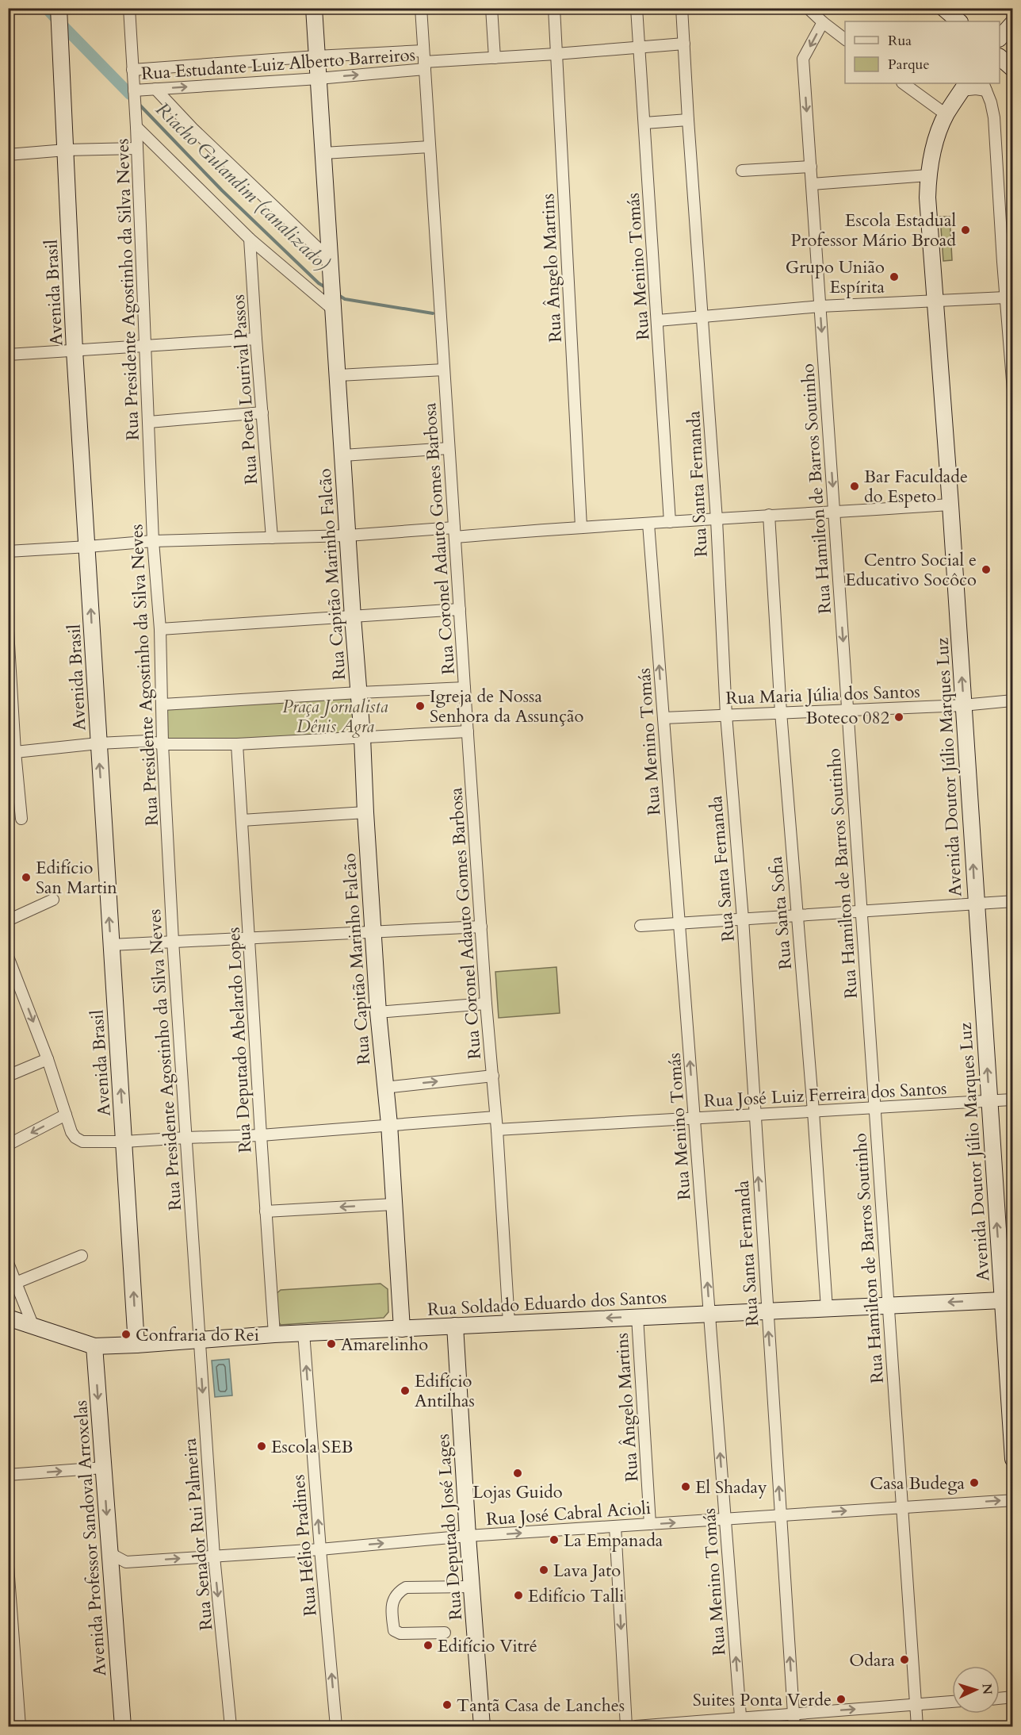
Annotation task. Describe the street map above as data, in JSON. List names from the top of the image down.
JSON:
{
  "streets": {
    "street": [
      "Rua Estudante Luiz Alberto Barreiros",
      "Rua Menino Tomás",
      "Rua Ângelo Martins",
      "Rua Presidente Agostinho da Silva Neves",
      "Avenida Brasil",
      "Rua Poeta Lourival Passos",
      "Rua Santa Fernanda",
      "Rua Hamilton de Barros Soutinho",
      "Rua Coronel Adauto Gomes Barbosa",
      "Rua Capitão Marinho Falcão",
      "Rua Maria Júlia dos Santos",
      "Avenida Doutor Júlio Marques Luz",
      "Rua Santa Sofia",
      "Rua Deputado Abelardo Lopes",
      "Rua José Luiz Ferreira dos Santos",
      "Rua Soldado Eduardo dos Santos",
      "Rua José Cabral Acioli",
      "Rua Deputado José Lages",
      "Rua Senador Rui Palmeira",
      "Avenida Professor Sandoval Arroxelas",
      "Rua Hélio Pradines"
    ]
  },
  "crossings": [
    ["Rua Estudante Luiz Alberto Barreiros", "Rua Menino Tomás"],
    ["Rua Estudante Luiz Alberto Barreiros", "Rua Ângelo Martins"],
    ["Rua Estudante Luiz Alberto Barreiros", "Rua Presidente Agostinho da Silva Neves"],
    ["Rua Estudante Luiz Alberto Barreiros", "Rua Santa Fernanda"],
    ["Rua Estudante Luiz Alberto Barreiros", "Rua Coronel Adauto Gomes Barbosa"],
    ["Rua Estudante Luiz Alberto Barreiros", "Rua Capitão Marinho Falcão"],
    ["Rua Menino Tomás", "Rua Maria Júlia dos Santos"],
    ["Rua Menino Tomás", "Rua José Luiz Ferreira dos Santos"],
    ["Rua Menino Tomás", "Rua Soldado Eduardo dos Santos"],
    ["Rua Menino Tomás", "Rua José Cabral Acioli"],
    ["Rua Ângelo Martins", "Rua Soldado Eduardo dos Santos"],
    ["Rua Ângelo Martins", "Rua José Cabral Acioli"],
    ["Rua Presidente Agostinho da Silva Neves", "Rua Soldado Eduardo dos Santos"],
    ["Rua Presidente Agostinho da Silva Neves", "Rua Senador Rui Palmeira"],
    ["Avenida Brasil", "Rua Soldado Eduardo dos Santos"],
    ["Rua Santa Fernanda", "Rua Maria Júlia dos Santos"],
    ["Rua Santa Fernanda", "Rua José Luiz Ferreira dos Santos"],
    ["Rua Santa Fernanda", "Rua Soldado Eduardo dos Santos"],
    ["Rua Santa Fernanda", "Rua José Cabral Acioli"],
    ["Rua Hamilton de Barros Soutinho", "Rua Maria Júlia dos Santos"],
    ["Rua Hamilton de Barros Soutinho", "Rua José Luiz Ferreira dos Santos"],
    ["Rua Hamilton de Barros Soutinho", "Rua Soldado Eduardo dos Santos"],
    ["Rua Hamilton de Barros Soutinho", "Rua José Cabral Acioli"],
    ["Rua Coronel Adauto Gomes Barbosa", "Rua José Luiz Ferreira dos Santos"],
    ["Rua Coronel Adauto Gomes Barbosa", "Rua Soldado Eduardo dos Santos"],
    ["Rua Capitão Marinho Falcão", "Rua Soldado Eduardo dos Santos"],
    ["Rua Maria Júlia dos Santos", "Avenida Doutor Júlio Marques Luz"],
    ["Rua Maria Júlia dos Santos", "Rua Santa Sofia"],
    ["Avenida Doutor Júlio Marques Luz", "Rua José Luiz Ferreira dos Santos"],
    ["Avenida Doutor Júlio Marques Luz", "Rua Soldado Eduardo dos Santos"],
    ["Rua Santa Sofia", "Rua José Luiz Ferreira dos Santos"],
    ["Rua Santa Sofia", "Rua Soldado Eduardo dos Santos"],
    ["Rua Deputado Abelardo Lopes", "Rua Soldado Eduardo dos Santos"],
    ["Rua Soldado Eduardo dos Santos", "Rua Deputado José Lages"],
    ["Rua Soldado Eduardo dos Santos", "Rua Senador Rui Palmeira"],
    ["Rua Soldado Eduardo dos Santos", "Avenida Professor Sandoval Arroxelas"],
    ["Rua Soldado Eduardo dos Santos", "Rua Hélio Pradines"],
    ["Rua José Cabral Acioli", "Rua Deputado José Lages"],
    ["Rua José Cabral Acioli", "Rua Senador Rui Palmeira"],
    ["Rua José Cabral Acioli", "Rua Hélio Pradines"]
  ],
  "one_way": [
    "Rua Menino Tomás",
    "Avenida Doutor Júlio Marques Luz",
    "Rua José Cabral Acioli",
    "Rua Senador Rui Palmeira",
    "Avenida Professor Sandoval Arroxelas",
    "Rua Hélio Pradines"
  ],
  "water": ["Riacho Gulandim (canalizado)"],
  "parks": ["Praça Jornalista Dênis Agra"],
  "places": [
    "Escola Estadual Professor Mário Broad",
    "Grupo União Espírita",
    "Bar Faculdade do Espeto",
    "Centro Social e Educativo Socôco",
    "Igreja de Nossa Senhora da Assunção",
    "Boteco 082",
    "Edifício San Martin",
    "Confraria do Rei",
    "Amarelinho",
    "Edifício Antilhas",
    "Escola SEB",
    "Lojas Guido",
    "Casa Budega",
    "El Shaday",
    "La Empanada",
    "Lava Jato",
    "Edifício Talli",
    "Edifício Vitré",
    "Odara",
    "Suites Ponta Verde",
    "Tantã Casa de Lanches"
  ],
  "legend": ["Rua", "Parque"],
  "north": "right"
}
